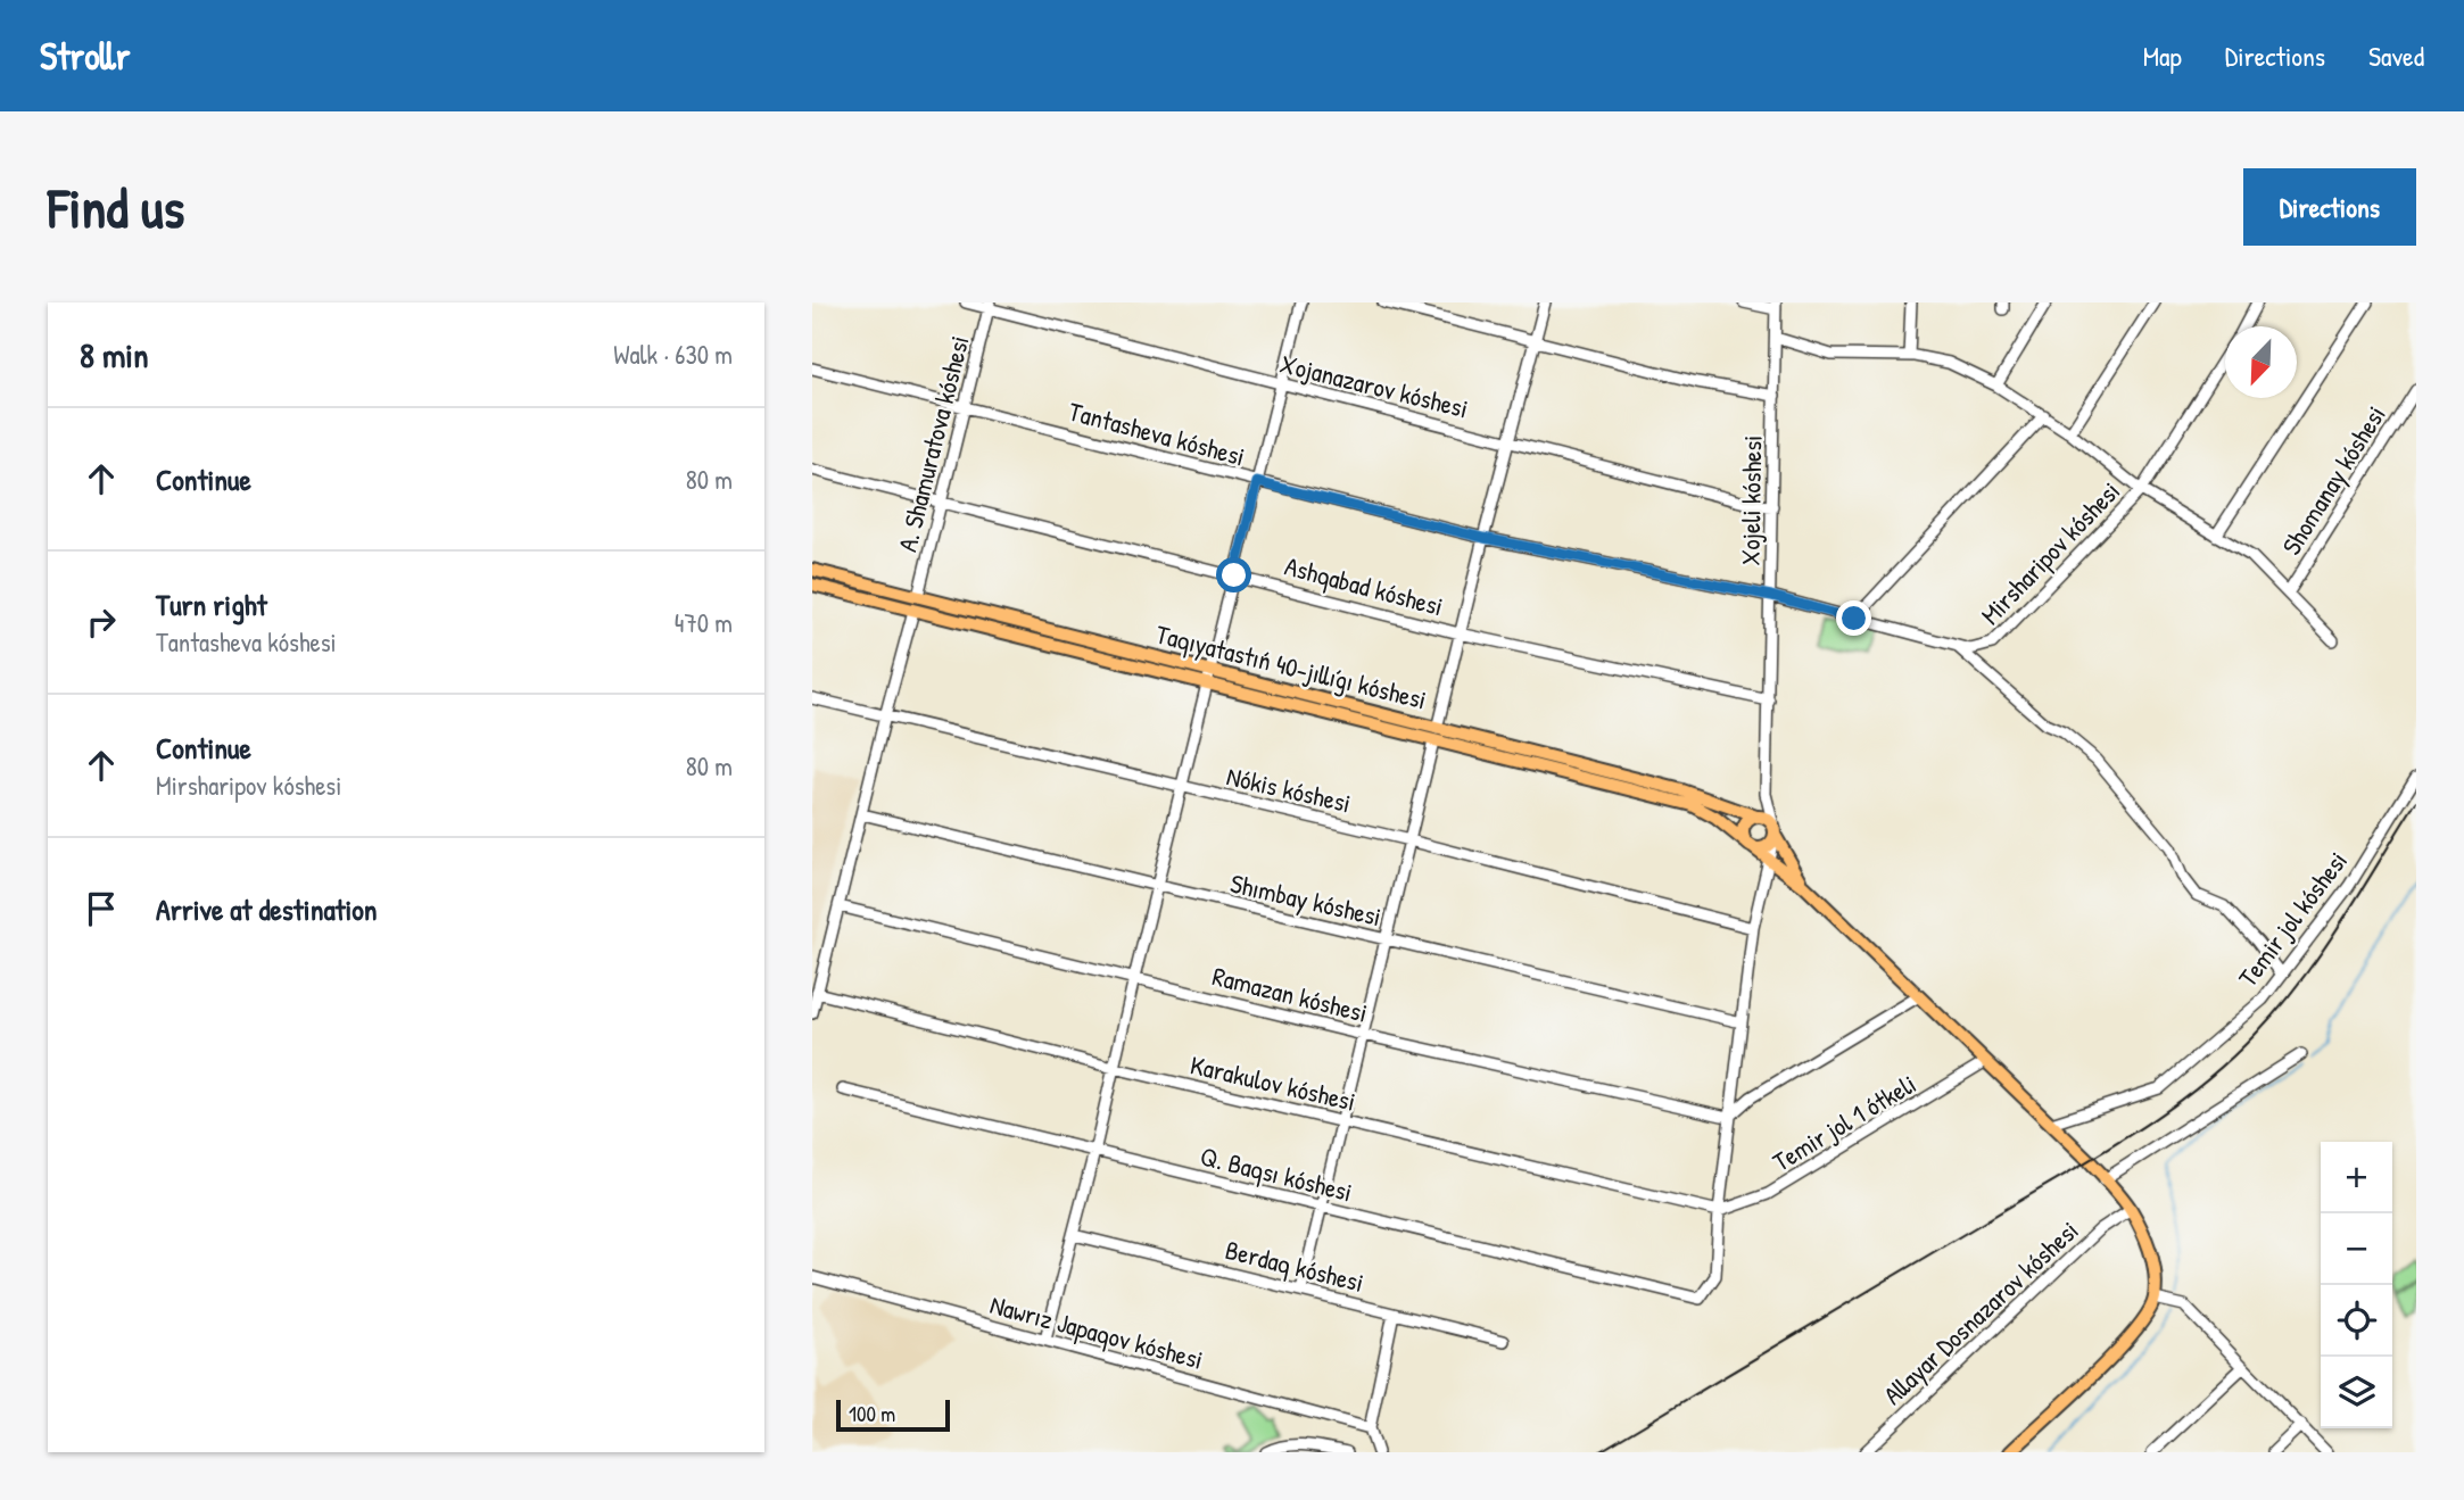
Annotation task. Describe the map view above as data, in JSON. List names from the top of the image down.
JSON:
{
  "streets": {
    "main road": ["Taqıyatastıń 40-jıllıǵı kóshesi"],
    "street": [
      "Xojanazarov kóshesi",
      "Tantasheva kóshesi",
      "A. Shamuratova kóshesi",
      "Shomanay kóshesi",
      "Xojeli kóshesi",
      "Mirsharipov kóshesi",
      "Ashqabad kóshesi",
      "Nókis kóshesi",
      "Shımbay kóshesi",
      "Temir jol kóshesi",
      "Ramazan kóshesi",
      "Karakulov kóshesi",
      "Temir jol 1 ótkeli",
      "Q. Baqsı kóshesi",
      "Berdaq kóshesi",
      "Allayar Dosnazarov kóshesi",
      "Nawrız Japaqov kóshesi"
    ]
  },
  "crossings": [
    ["Xojanazarov kóshesi", "A. Shamuratova kóshesi"],
    ["Xojanazarov kóshesi", "Xojeli kóshesi"],
    ["Tantasheva kóshesi", "A. Shamuratova kóshesi"],
    ["Tantasheva kóshesi", "Xojeli kóshesi"],
    ["Tantasheva kóshesi", "Mirsharipov kóshesi"],
    ["A. Shamuratova kóshesi", "Ashqabad kóshesi"],
    ["A. Shamuratova kóshesi", "Taqıyatastıń 40-jıllıǵı kóshesi"],
    ["Xojeli kóshesi", "Mirsharipov kóshesi"],
    ["Xojeli kóshesi", "Ashqabad kóshesi"],
    ["Karakulov kóshesi", "Temir jol 1 ótkeli"],
    ["Karakulov kóshesi", "Q. Baqsı kóshesi"],
    ["Temir jol 1 ótkeli", "Q. Baqsı kóshesi"]
  ],
  "scale_bar": "100 m",
  "north": "bottom left",
  "page": {
    "header": "Strollr",
    "nav": ["Map", "Directions", "Saved"],
    "buttons": "Directions",
    "title": "Find us",
    "heading": ["8 min", "Walk · 630 m"],
    "list": [
      ["Continue", "80 m"],
      ["Turn right", "Tantasheva kóshesi", "470 m"],
      ["Continue", "Mirsharipov kóshesi", "80 m"],
      "Arrive at destination"
    ],
    "map_buttons": ["+", "−"],
    "scale": "100 m"
  }
}
